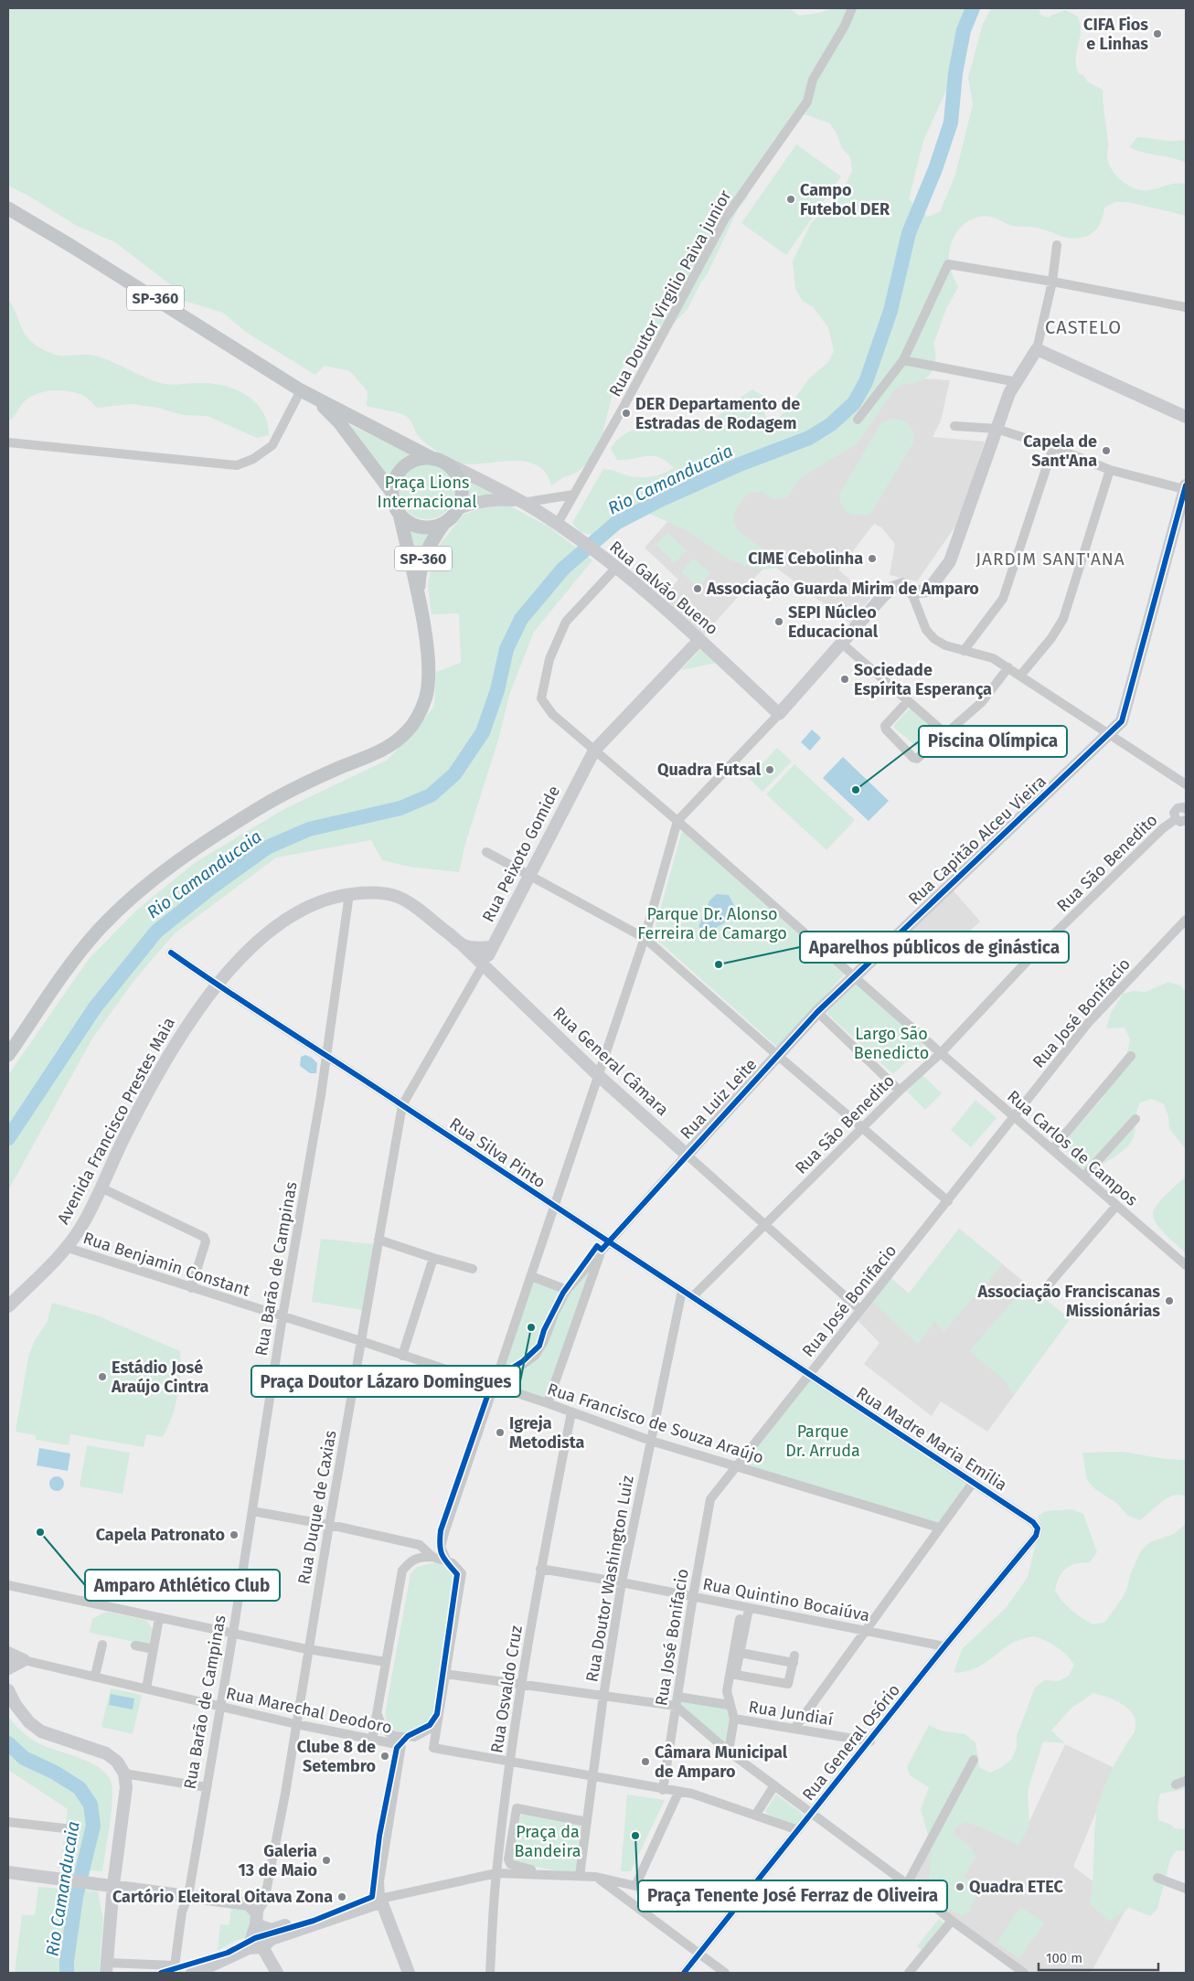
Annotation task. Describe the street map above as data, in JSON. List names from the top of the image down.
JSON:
{
  "streets": {
    "main road": ["SP-360"],
    "street": [
      "Rua Doutor Virgilio Paiva junior",
      "Rua Galvão Bueno",
      "Rua Capitão Alceu Vieira",
      "Rua Peixoto Gomide",
      "Rua São Benedito",
      "Rua José Bonifacio",
      "Rua General Câmara",
      "Rua Luiz Leite",
      "Avenida Francisco Prestes Maia",
      "Rua Carlos de Campos",
      "Rua Silva Pinto",
      "Rua Benjamin Constant",
      "Rua Barão de Campinas",
      "Rua Francisco de Souza Araújo",
      "Rua Madre Maria Emília",
      "Rua Duque de Caxias",
      "Rua Doutor Washington Luiz",
      "Rua Quintino Bocaiúva",
      "Rua Osvaldo Cruz",
      "Rua Marechal Deodoro",
      "Rua Jundiaí",
      "Rua General Osório"
    ]
  },
  "crossings": [
    ["Rua Doutor Virgilio Paiva junior", "Rua Galvão Bueno"],
    ["SP-360", "Rua Galvão Bueno"],
    ["Rua Galvão Bueno", "Rua Peixoto Gomide"],
    ["Rua Capitão Alceu Vieira", "Rua Luiz Leite"],
    ["Rua Capitão Alceu Vieira", "Rua Carlos de Campos"],
    ["Rua Peixoto Gomide", "Rua General Câmara"],
    ["Rua Peixoto Gomide", "Rua Silva Pinto"],
    ["Rua Peixoto Gomide", "Rua Duque de Caxias"],
    ["Rua São Benedito", "Rua General Câmara"],
    ["Rua São Benedito", "Rua Carlos de Campos"],
    ["Rua São Benedito", "Rua Silva Pinto"],
    ["Rua José Bonifacio", "Rua General Câmara"],
    ["Rua José Bonifacio", "Rua Carlos de Campos"],
    ["Rua José Bonifacio", "Rua Silva Pinto"],
    ["Rua José Bonifacio", "Rua Francisco de Souza Araújo"],
    ["Rua José Bonifacio", "Rua Madre Maria Emília"],
    ["Rua José Bonifacio", "Rua Quintino Bocaiúva"],
    ["Rua General Câmara", "Rua Luiz Leite"],
    ["Rua General Câmara", "Avenida Francisco Prestes Maia"],
    ["Rua Luiz Leite", "Rua Carlos de Campos"],
    ["Rua Luiz Leite", "Rua Silva Pinto"],
    ["Rua Luiz Leite", "Rua Benjamin Constant"],
    ["Rua Luiz Leite", "Rua Francisco de Souza Araújo"],
    ["Avenida Francisco Prestes Maia", "Rua Silva Pinto"],
    ["Avenida Francisco Prestes Maia", "Rua Benjamin Constant"],
    ["Avenida Francisco Prestes Maia", "Rua Barão de Campinas"],
    ["Rua Silva Pinto", "Rua Barão de Campinas"],
    ["Rua Silva Pinto", "Rua Madre Maria Emília"],
    ["Rua Silva Pinto", "Rua Duque de Caxias"],
    ["Rua Silva Pinto", "Rua Doutor Washington Luiz"],
    ["Rua Benjamin Constant", "Rua Barão de Campinas"],
    ["Rua Benjamin Constant", "Rua Francisco de Souza Araújo"],
    ["Rua Benjamin Constant", "Rua Duque de Caxias"],
    ["Rua Barão de Campinas", "Rua Marechal Deodoro"],
    ["Rua Francisco de Souza Araújo", "Rua Doutor Washington Luiz"],
    ["Rua Francisco de Souza Araújo", "Rua Osvaldo Cruz"],
    ["Rua Madre Maria Emília", "Rua General Osório"],
    ["Rua Duque de Caxias", "Rua Marechal Deodoro"],
    ["Rua Doutor Washington Luiz", "Rua Quintino Bocaiúva"],
    ["Rua Quintino Bocaiúva", "Rua Osvaldo Cruz"],
    ["Rua Quintino Bocaiúva", "Rua General Osório"],
    ["Rua Jundiaí", "Rua General Osório"]
  ],
  "districts": ["CASTELO", "JARDIM SANT'ANA"],
  "water": ["Rio Camanducaia"],
  "parks": [
    "Praça Lions Internacional",
    "Parque Dr. Alonso Ferreira de Camargo",
    "Largo São Benedicto",
    "Parque Dr. Arruda",
    "Praça da Bandeira"
  ],
  "places": [
    "CIFA Fios e Linhas",
    "Campo Futebol DER",
    "DER Departamento de Estradas de Rodagem",
    "Capela de Sant'Ana",
    "CIME Cebolinha",
    "Associação Guarda Mirim de Amparo",
    "SEPI Núcleo Educacional",
    "Sociedade Espírita Esperança",
    "Quadra Futsal",
    "Piscina Olímpica",
    "Aparelhos públicos de ginástica",
    "Associação Franciscanas Missionárias",
    "Praça Doutor Lázaro Domingues",
    "Estádio José Araújo Cintra",
    "Igreja Metodista",
    "Amparo Athlético Club",
    "Capela Patronato",
    "Clube 8 de Setembro",
    "Câmara Municipal de Amparo",
    "Praça Tenente José Ferraz de Oliveira",
    "Galeria 13 de Maio",
    "Quadra ETEC",
    "Cartório Eleitoral Oitava Zona"
  ],
  "scale_bar": "100 m"
}
